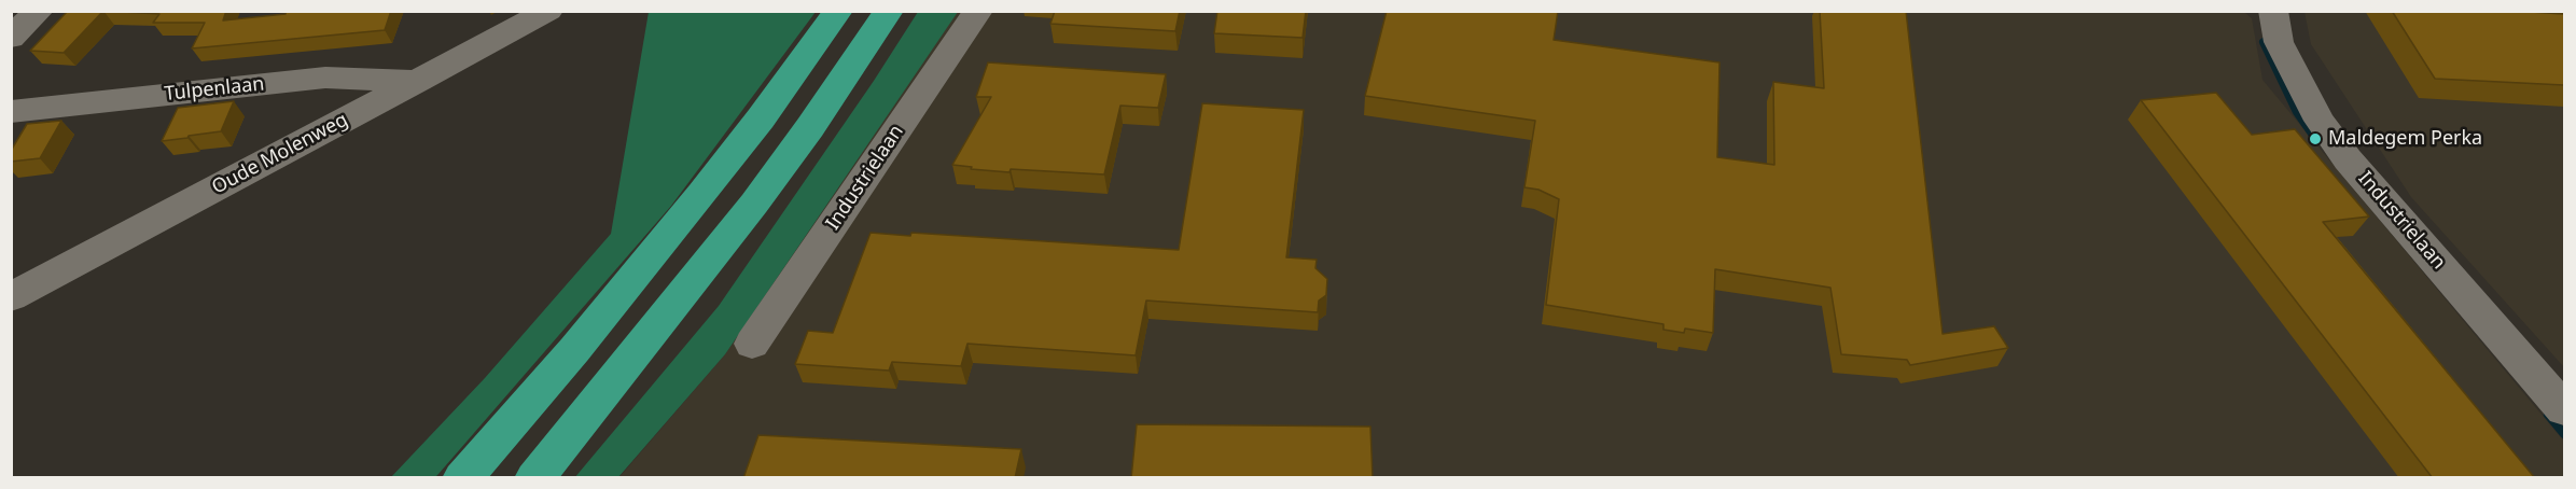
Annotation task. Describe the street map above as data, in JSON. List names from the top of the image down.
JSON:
{
  "streets": {
    "street": ["Tulpenlaan", "Oude Molenweg", "Industrielaan"]
  },
  "crossings": [
    ["Tulpenlaan", "Oude Molenweg"]
  ],
  "places": ["Maldegem Perka"]
}
